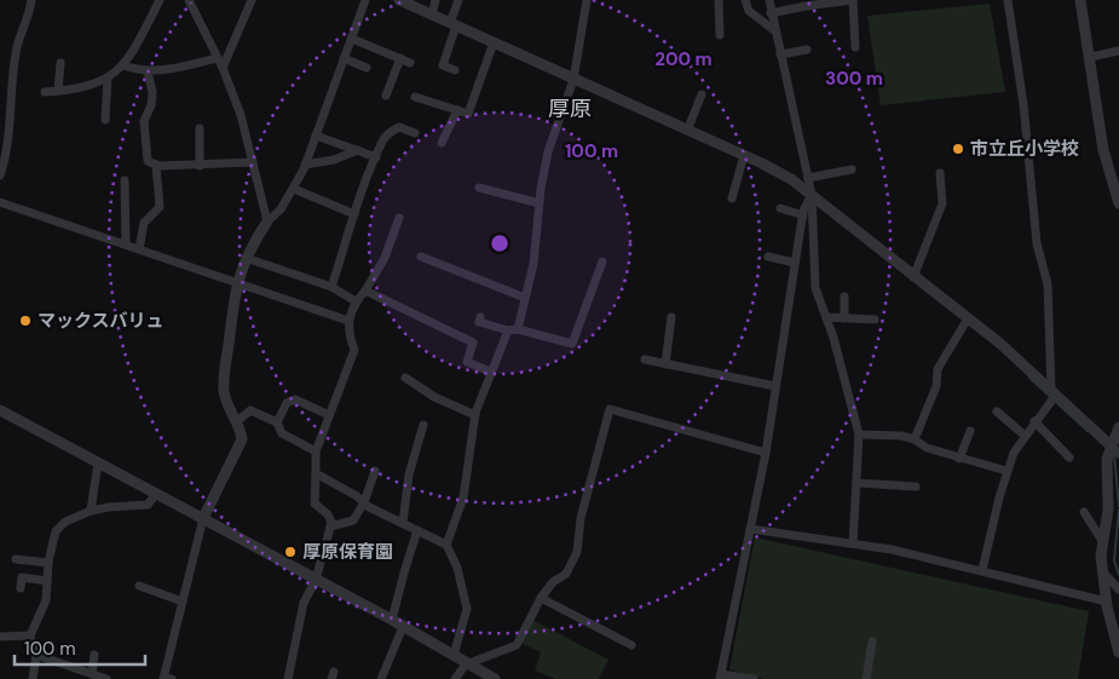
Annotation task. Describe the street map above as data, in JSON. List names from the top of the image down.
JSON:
{
  "districts": ["厚原"],
  "places": ["市立丘小学校", "マックスバリュ", "厚原保育園"],
  "scale_bar": "100 m",
  "rings": ["200 m", "300 m", "100 m"]
}
